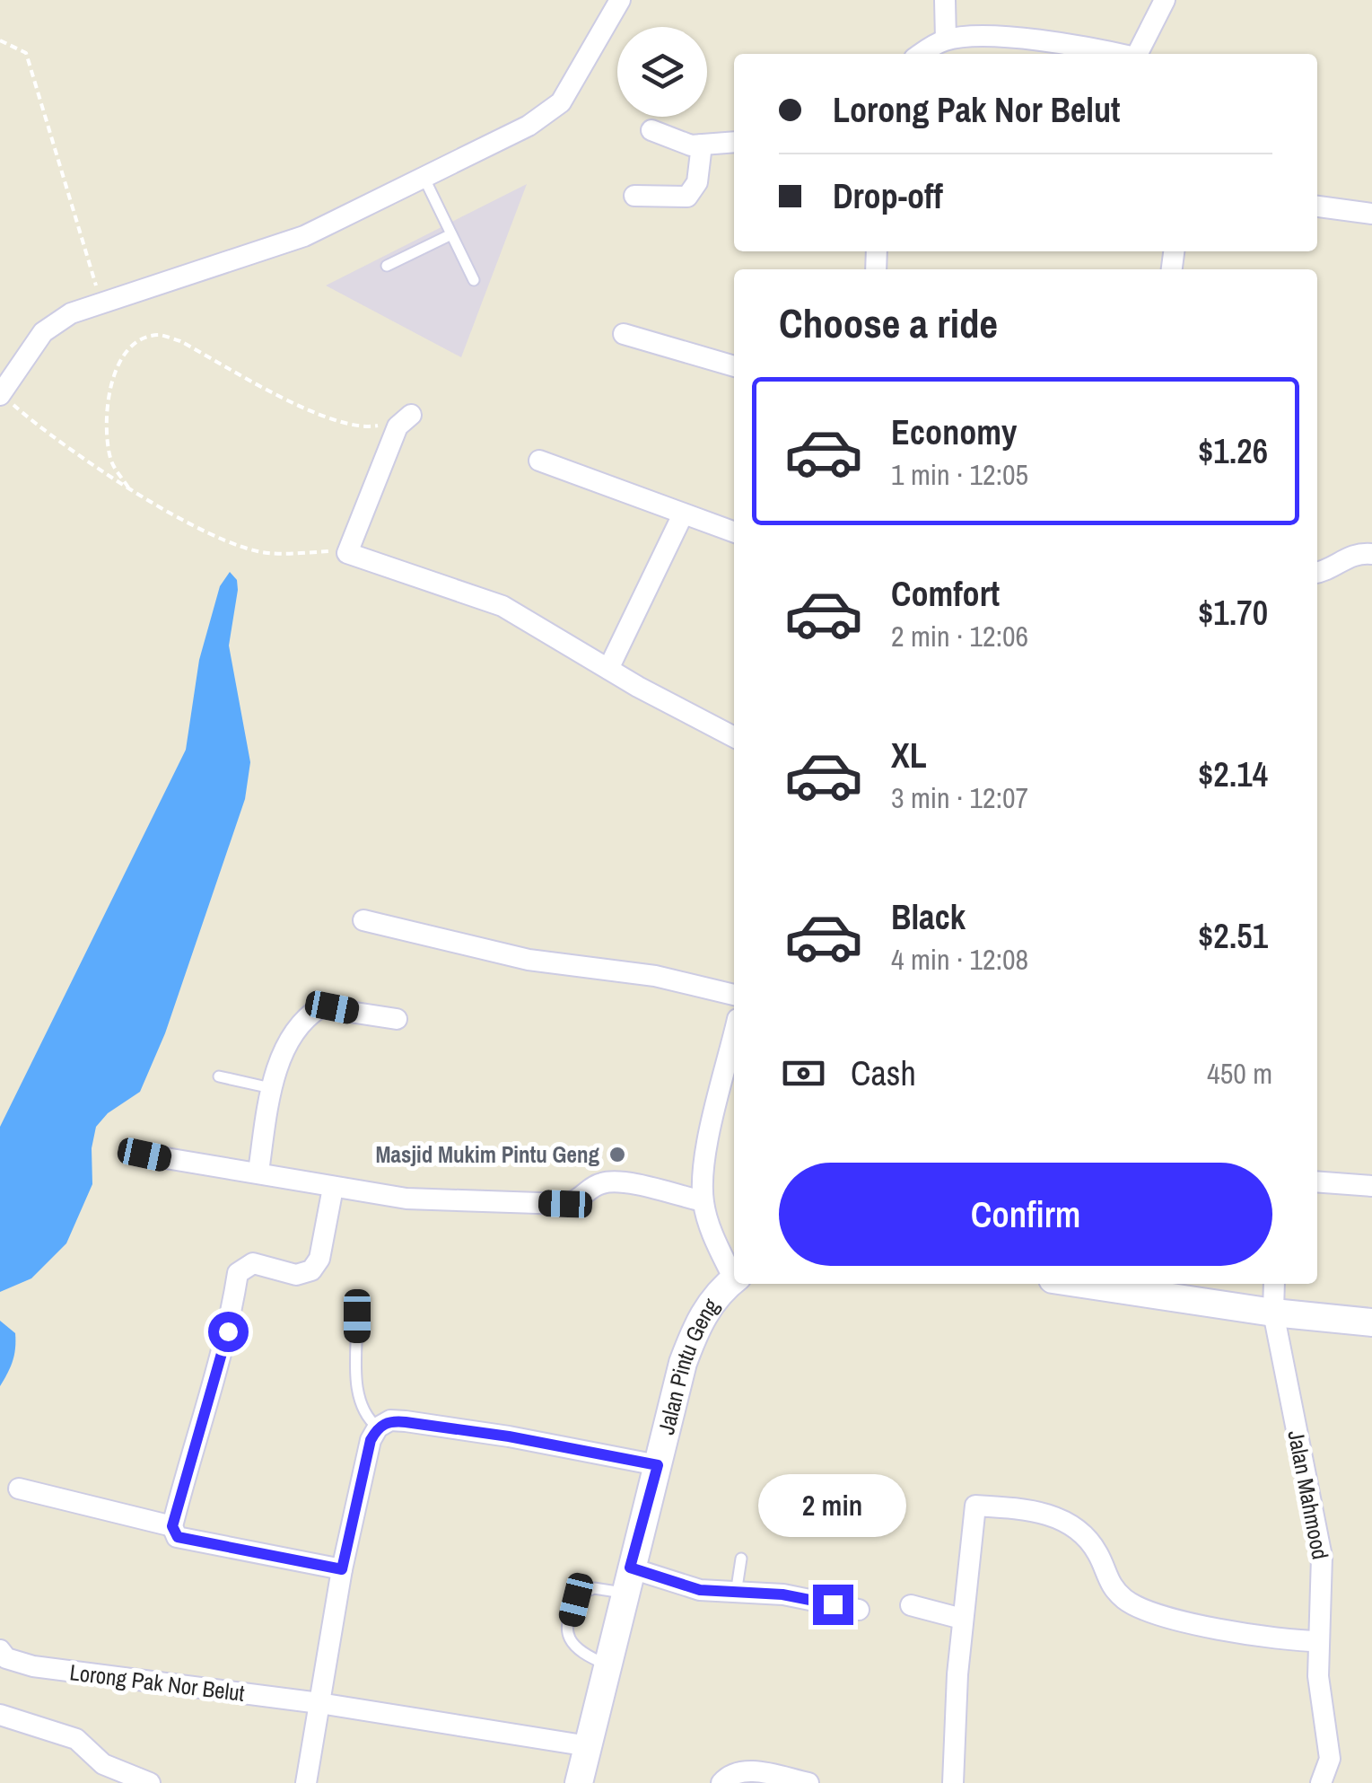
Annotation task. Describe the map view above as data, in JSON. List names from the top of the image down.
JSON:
{
  "streets": {
    "main road": ["Jalan Pintu Geng"],
    "street": ["Jalan Mahmood", "Lorong Pak Nor Belut"]
  },
  "crossings": [
    ["Jalan Pintu Geng", "Lorong Pak Nor Belut"]
  ],
  "places": ["Masjid Mukim Pintu Geng"],
  "page": {
    "banner": ["Lorong Pak Nor Belut", "Drop-off"],
    "heading": "Choose a ride",
    "list": [
      {
        "name": "Economy",
        "note": "1 min · 12:05",
        "value": "$1.26"
      },
      {
        "name": "Comfort",
        "note": "2 min · 12:06",
        "value": "$1.70"
      },
      {
        "name": "XL",
        "note": "3 min · 12:07",
        "value": "$2.14"
      },
      {
        "name": "Black",
        "note": "4 min · 12:08",
        "value": "$2.51"
      }
    ],
    "pay": ["Cash", "450 m"],
    "buttons": "Confirm",
    "bubble": "2 min"
  }
}
